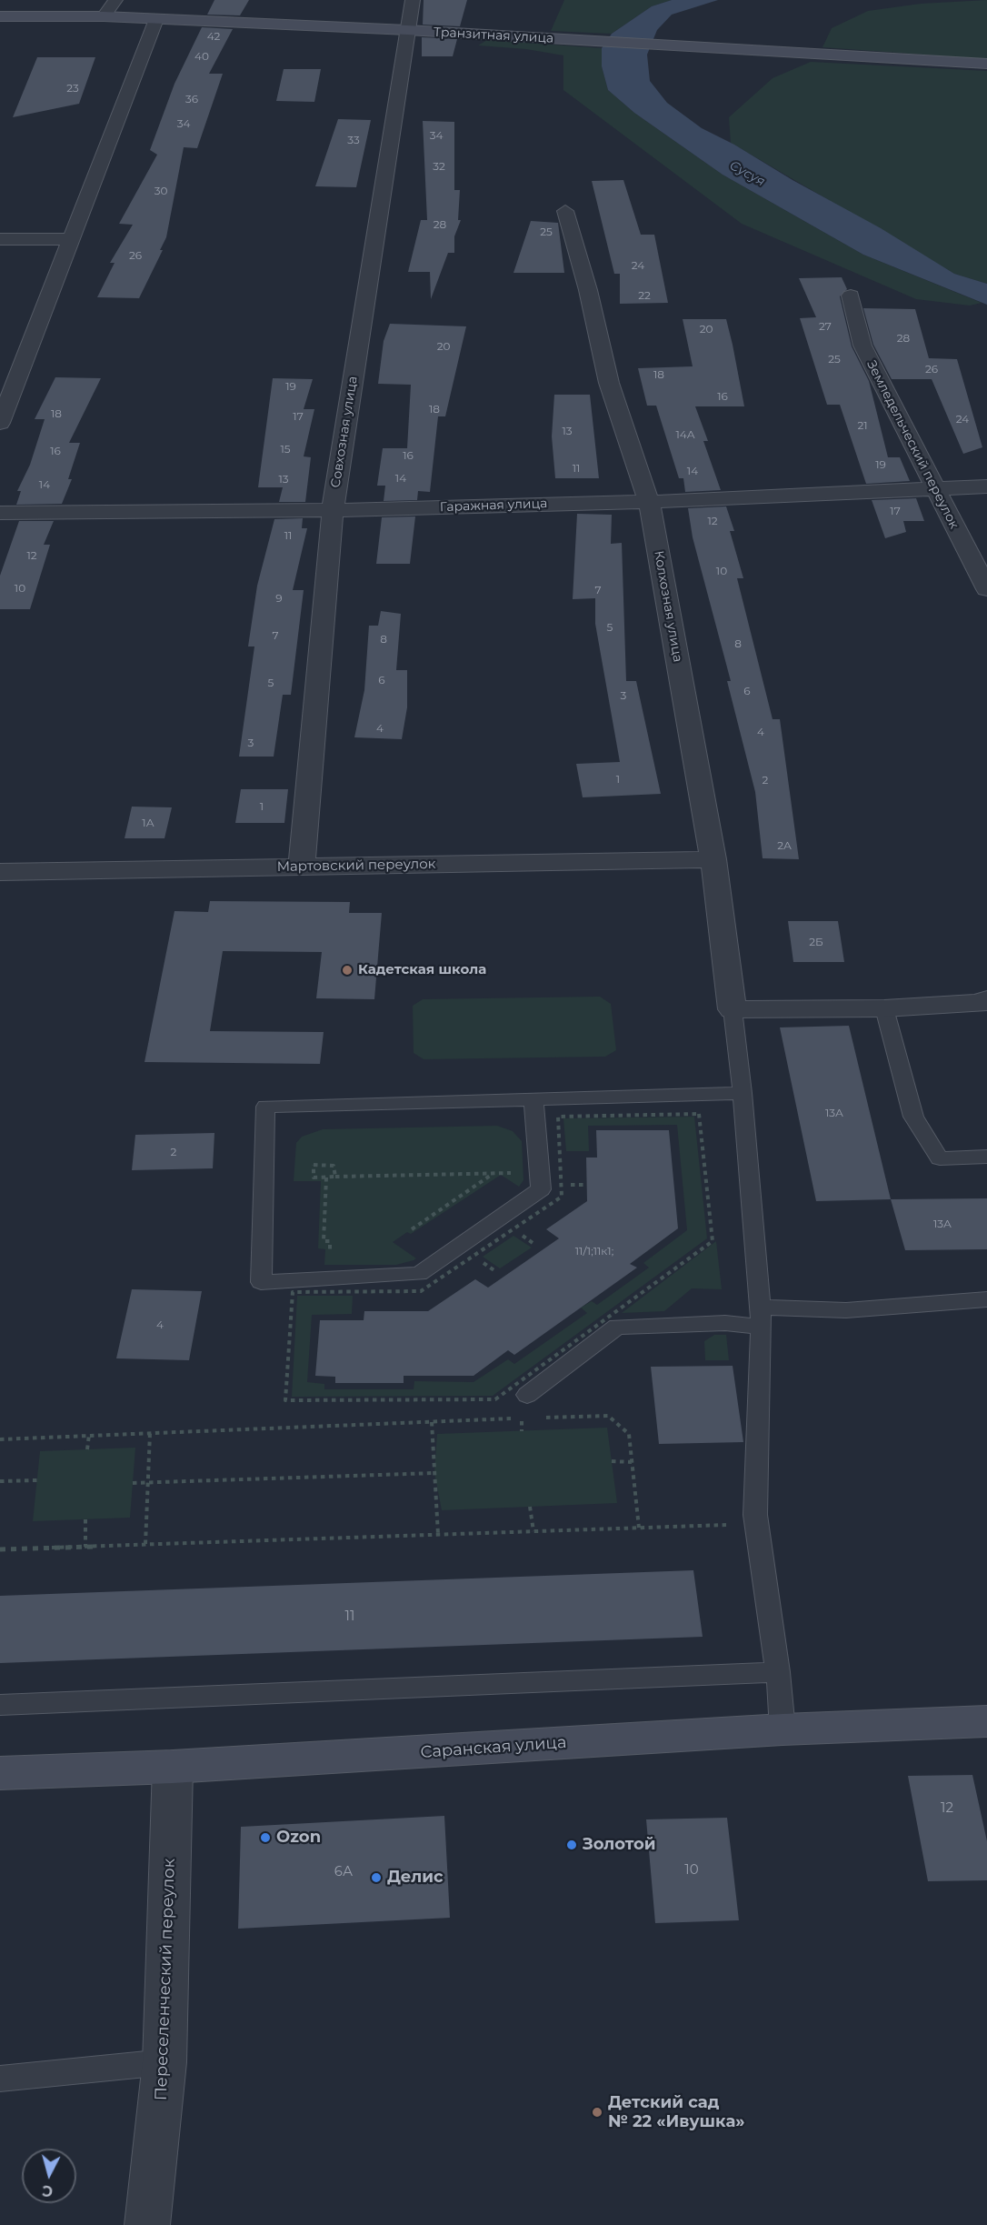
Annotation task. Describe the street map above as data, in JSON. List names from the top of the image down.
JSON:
{
  "streets": {
    "main road": ["Транзитная улица", "Саранская улица"],
    "street": [
      "Совхозная улица",
      "Земледельческий переулок",
      "Гаражная улица",
      "Колхозная улица",
      "Мартовский переулок",
      "Переселенческий переулок"
    ]
  },
  "crossings": [
    ["Транзитная улица", "Совхозная улица"],
    ["Совхозная улица", "Гаражная улица"],
    ["Совхозная улица", "Мартовский переулок"],
    ["Земледельческий переулок", "Гаражная улица"],
    ["Гаражная улица", "Колхозная улица"],
    ["Колхозная улица", "Мартовский переулок"],
    ["Саранская улица", "Переселенческий переулок"]
  ],
  "water": ["Сусуя"],
  "places": [
    "Кадетская школа",
    "Ozon",
    "Золотой",
    "Делис",
    "Детский сад № 22 «Ивушка»"
  ],
  "house_numbers": [
    "42",
    "40",
    "23",
    "36",
    "34",
    "34",
    "33",
    "32",
    "30",
    "28",
    "25",
    "26",
    "24",
    "22",
    "27",
    "20",
    "28",
    "20",
    "25",
    "26",
    "18",
    "19",
    "16",
    "18",
    "18",
    "17",
    "24",
    "21",
    "13",
    "14А",
    "15",
    "16",
    "16",
    "19",
    "11",
    "14",
    "14",
    "13",
    "14",
    "17",
    "12",
    "11",
    "12",
    "10",
    "10",
    "7",
    "9",
    "5",
    "7",
    "8",
    "8",
    "6",
    "5",
    "6",
    "3",
    "4",
    "4",
    "3",
    "1",
    "2",
    "1",
    "1А",
    "2А",
    "2Б",
    "13А",
    "2",
    "13А",
    "11/1;11к1;",
    "4",
    "11",
    "12",
    "10",
    "6А"
  ],
  "north": "bottom"
}
